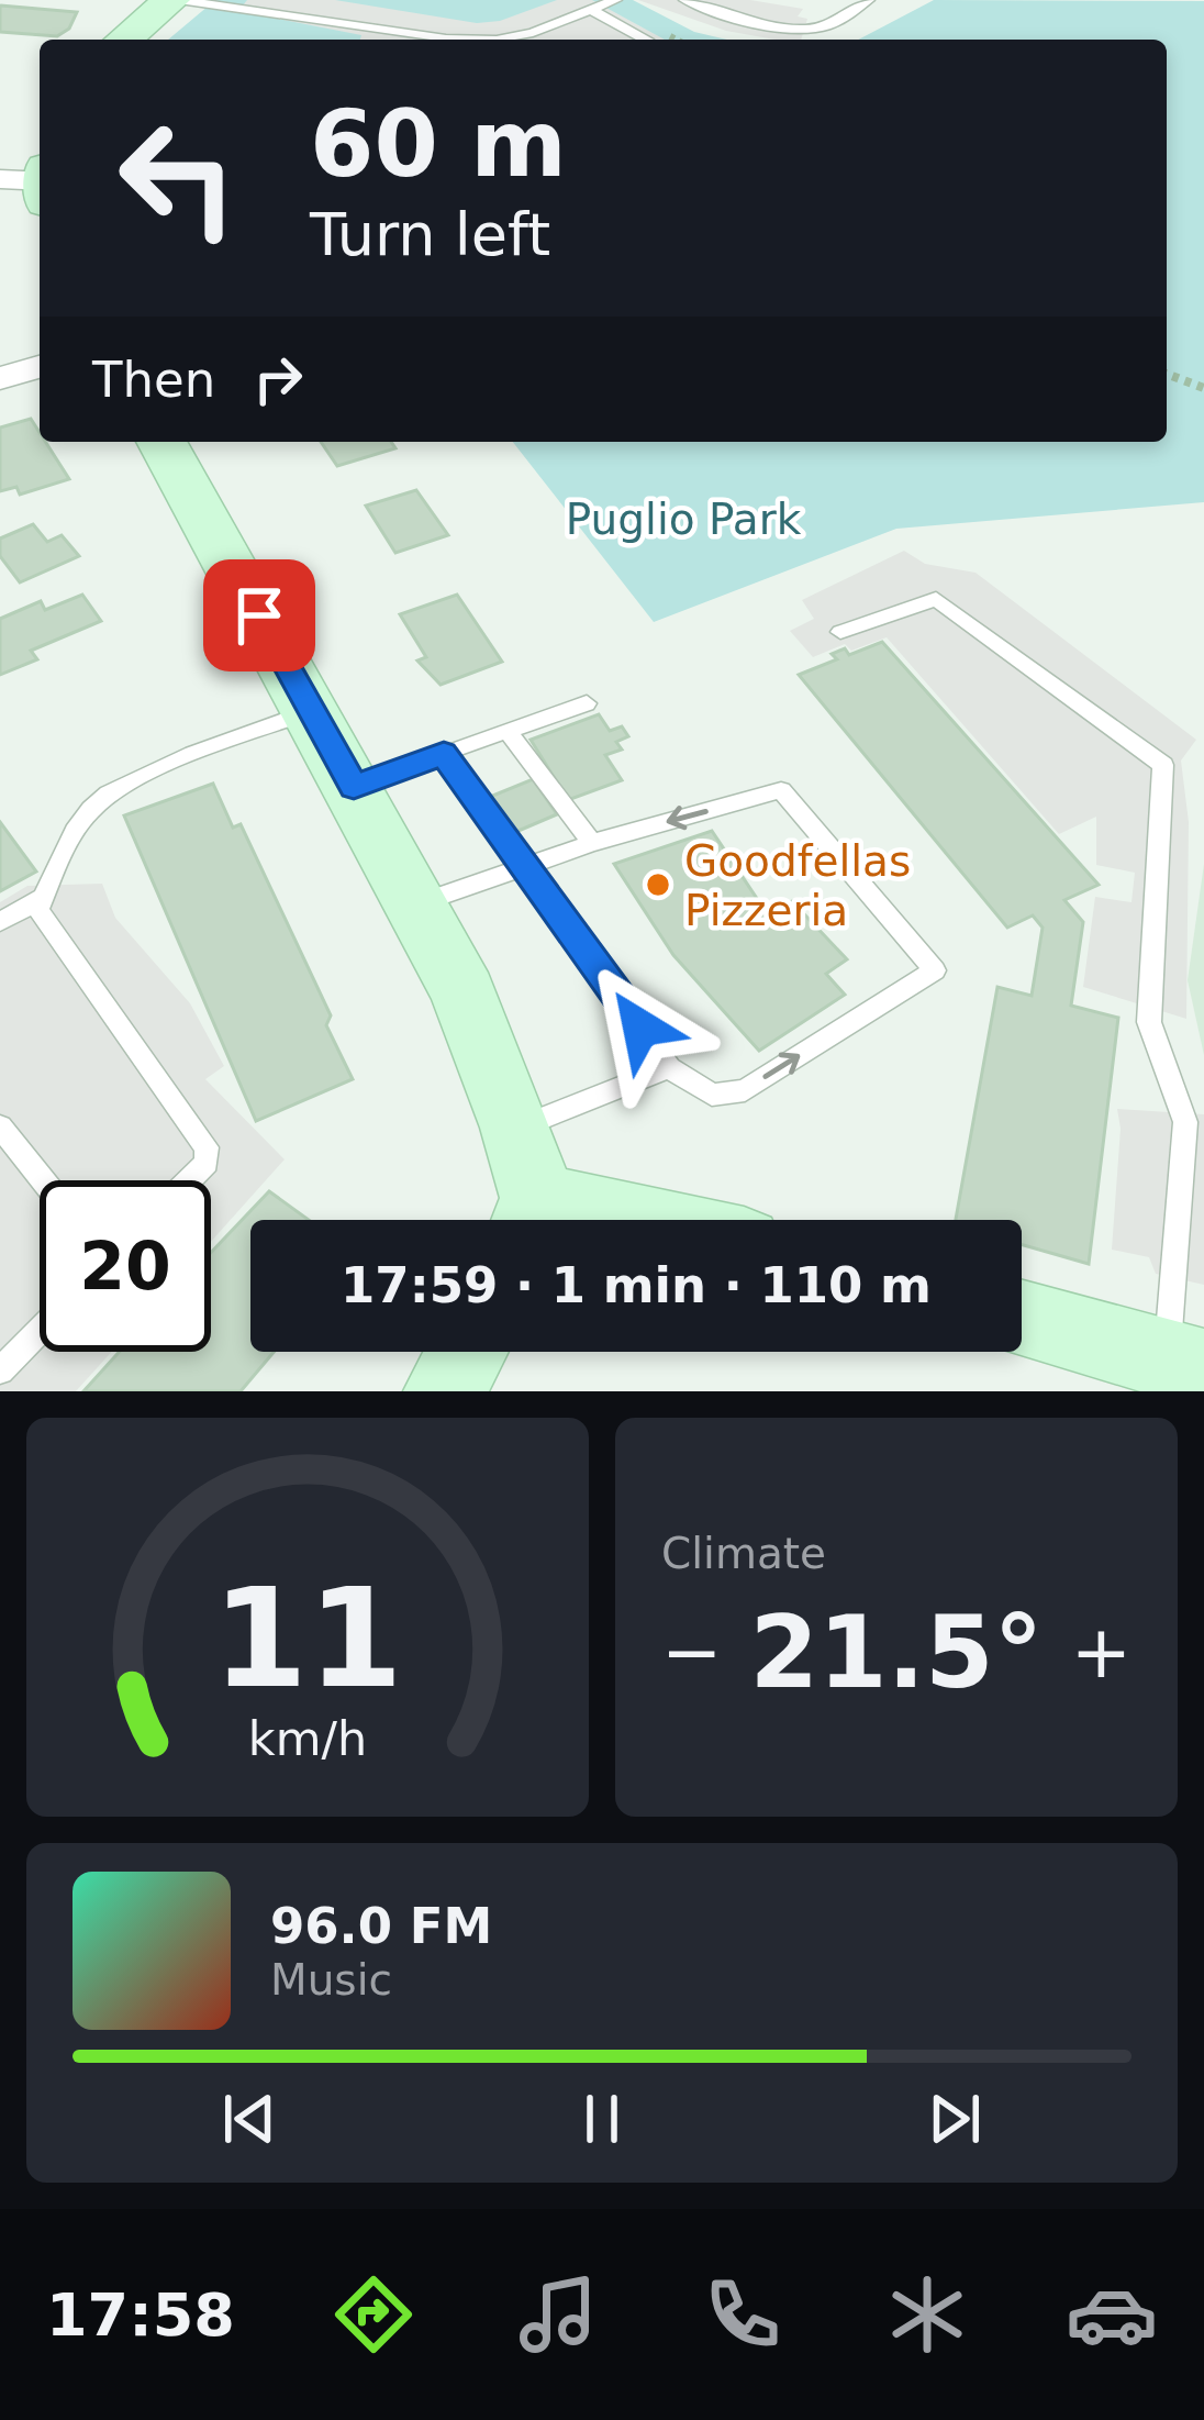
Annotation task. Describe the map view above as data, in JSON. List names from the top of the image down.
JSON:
{
  "parks": ["Puglio Park"],
  "places": ["Goodfellas Pizzeria"],
  "page": {
    "turn": ["60 m", "Turn left"],
    "then": "Then",
    "limit": "20",
    "trip": "17:59 · 1 min · 110 m",
    "tile": "Climate",
    "heat": ["−", "21.5°", "+"],
    "song": ["96.0 FM", "Music"],
    "tabs": "17:58",
    "gauge": ["11", "km/h"]
  }
}
